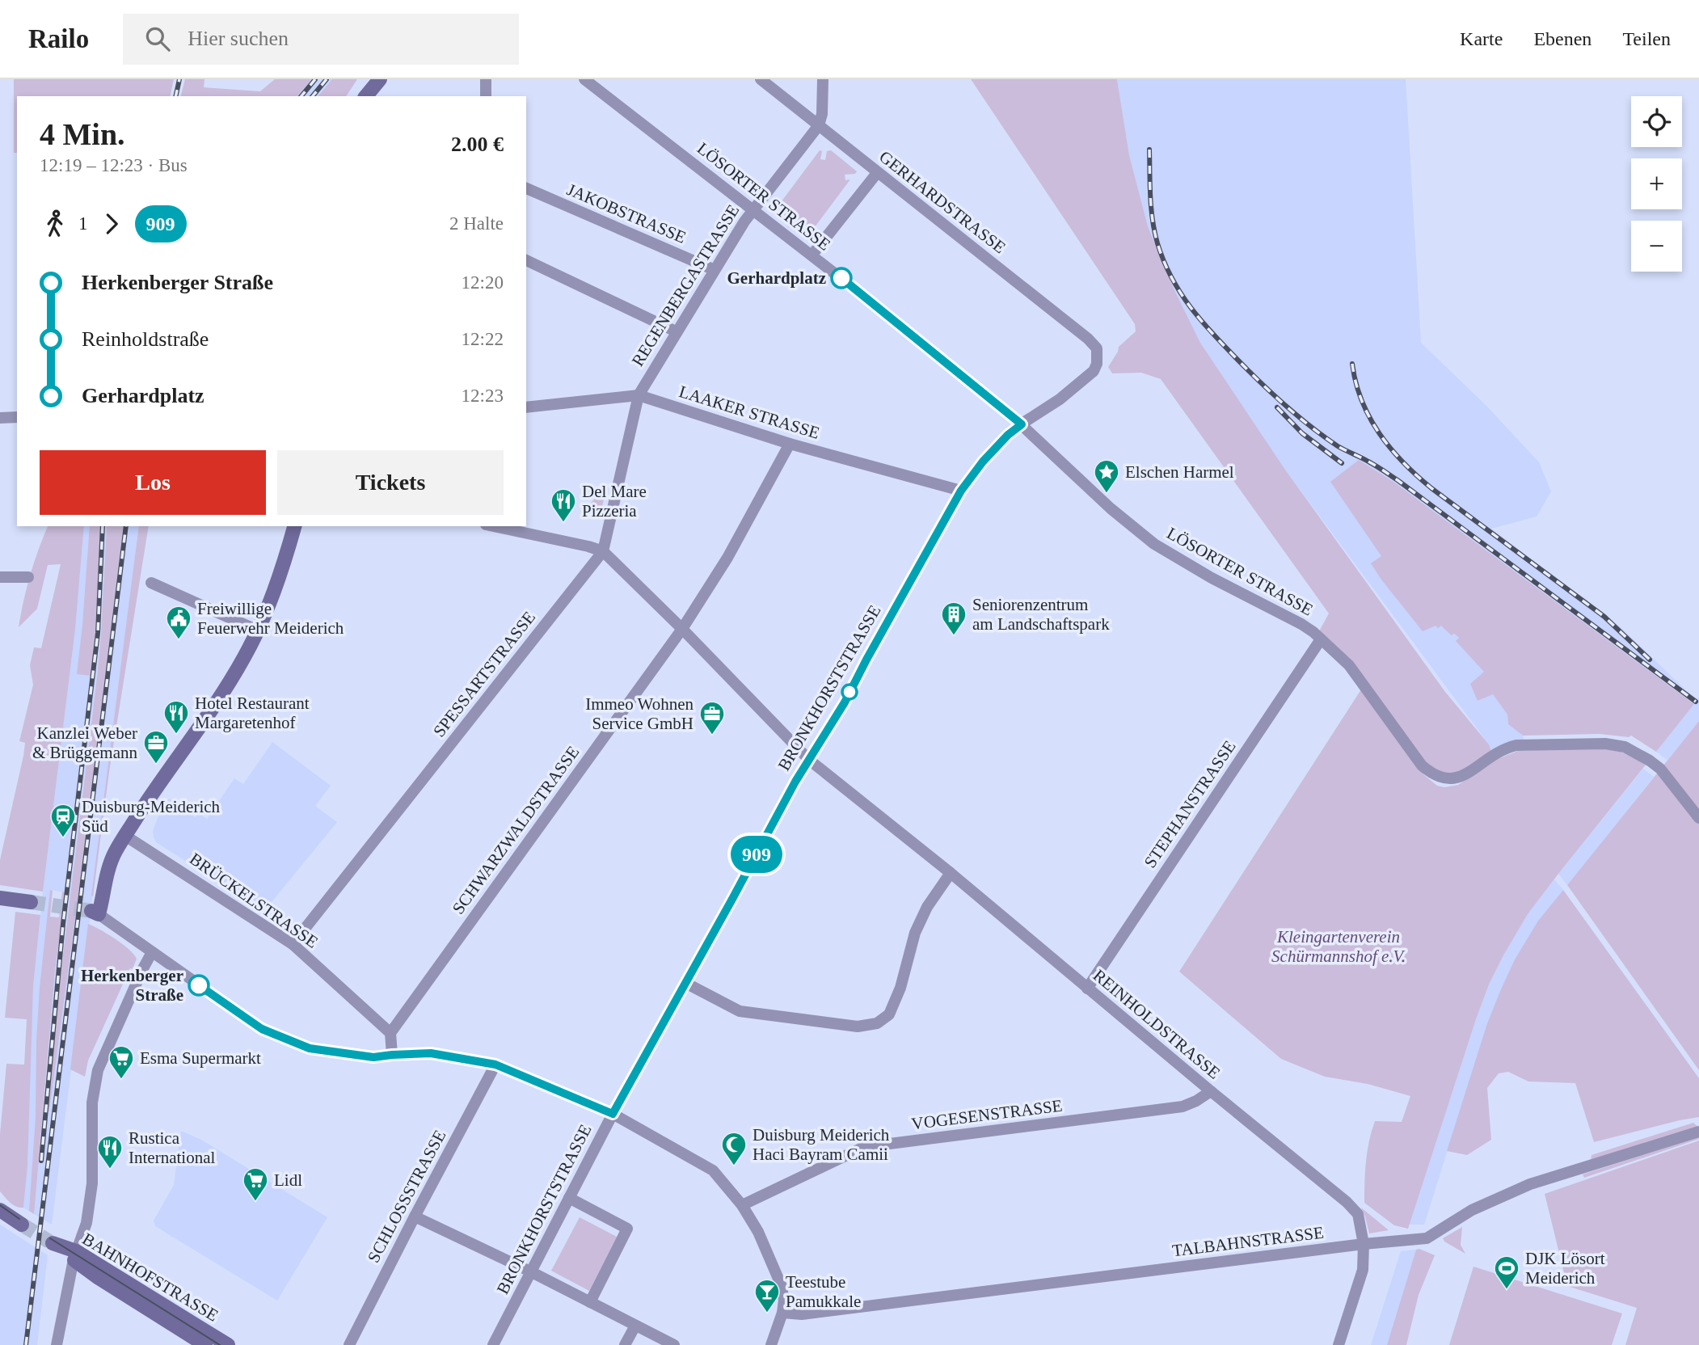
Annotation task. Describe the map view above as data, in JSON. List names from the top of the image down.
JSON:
{
  "streets": {
    "main road": ["BAHNHOFSTRASSE"],
    "street": [
      "LÖSORTER STRASSE",
      "GERHARDSTRASSE",
      "JAKOBSTRASSE",
      "REGENBERGASTRASSE",
      "LAAKER STRASSE",
      "SPESSARTSTRASSE",
      "BRONKHORSTSTRASSE",
      "STEPHANSTRASSE",
      "SCHWARZWALDSTRASSE",
      "BRÜCKELSTRASSE",
      "REINHOLDSTRASSE",
      "VOGESENSTRASSE",
      "SCHLOSSSTRASSE",
      "TALBAHNSTRASSE"
    ]
  },
  "crossings": [
    ["LÖSORTER STRASSE", "REGENBERGASTRASSE"],
    ["LÖSORTER STRASSE", "BRONKHORSTSTRASSE"],
    ["LÖSORTER STRASSE", "STEPHANSTRASSE"],
    ["GERHARDSTRASSE", "REGENBERGASTRASSE"],
    ["GERHARDSTRASSE", "BRONKHORSTSTRASSE"],
    ["JAKOBSTRASSE", "REGENBERGASTRASSE"],
    ["REGENBERGASTRASSE", "LAAKER STRASSE"],
    ["REGENBERGASTRASSE", "SPESSARTSTRASSE"],
    ["LAAKER STRASSE", "SPESSARTSTRASSE"],
    ["LAAKER STRASSE", "BRONKHORSTSTRASSE"],
    ["LAAKER STRASSE", "SCHWARZWALDSTRASSE"],
    ["SPESSARTSTRASSE", "BRÜCKELSTRASSE"],
    ["SPESSARTSTRASSE", "REINHOLDSTRASSE"],
    ["BRONKHORSTSTRASSE", "REINHOLDSTRASSE"],
    ["STEPHANSTRASSE", "REINHOLDSTRASSE"],
    ["SCHWARZWALDSTRASSE", "BRÜCKELSTRASSE"],
    ["SCHWARZWALDSTRASSE", "REINHOLDSTRASSE"],
    ["REINHOLDSTRASSE", "VOGESENSTRASSE"],
    ["REINHOLDSTRASSE", "TALBAHNSTRASSE"]
  ],
  "parks": ["Kleingartenverein Schürmannshof e.V."],
  "places": {
    "other": ["Gerhardplatz", "Herkenberger Straße"],
    "place": ["Elschen Harmel"],
    "restaurant": ["Del Mare Pizzeria", "Hotel Restaurant Margaretenhof", "Rustica International"],
    "building": ["Seniorenzentrum am Landschaftspark"],
    "public building": ["Freiwillige Feuerwehr Meiderich"],
    "office": ["Immeo Wohnen Service GmbH", "Kanzlei Weber & Brüggemann"],
    "station": ["Duisburg-Meiderich Süd"],
    "supermarket": ["Esma Supermarkt", "Lidl"],
    "mosque": ["Duisburg Meiderich Haci Bayram Camii"],
    "sports": ["DJK Lösort Meiderich"],
    "bar": ["Teestube Pamukkale"]
  },
  "lines": ["bus line 909"],
  "page": {
    "header": "Railo",
    "search": "Hier suchen",
    "nav": ["Karte", "Ebenen", "Teilen"],
    "on_map": "909",
    "map_buttons": ["+", "−"],
    "heading": ["4 Min.", "12:19 – 12:23 · Bus", "2.00 €"],
    "legs": ["1", "909", "2 Halte"],
    "list": [
      {
        "name": "Herkenberger Straße",
        "value": "12:20"
      },
      {
        "name": "Reinholdstraße",
        "value": "12:22"
      },
      {
        "name": "Gerhardplatz",
        "value": "12:23"
      }
    ],
    "buttons": ["Los", "Tickets"]
  }
}
